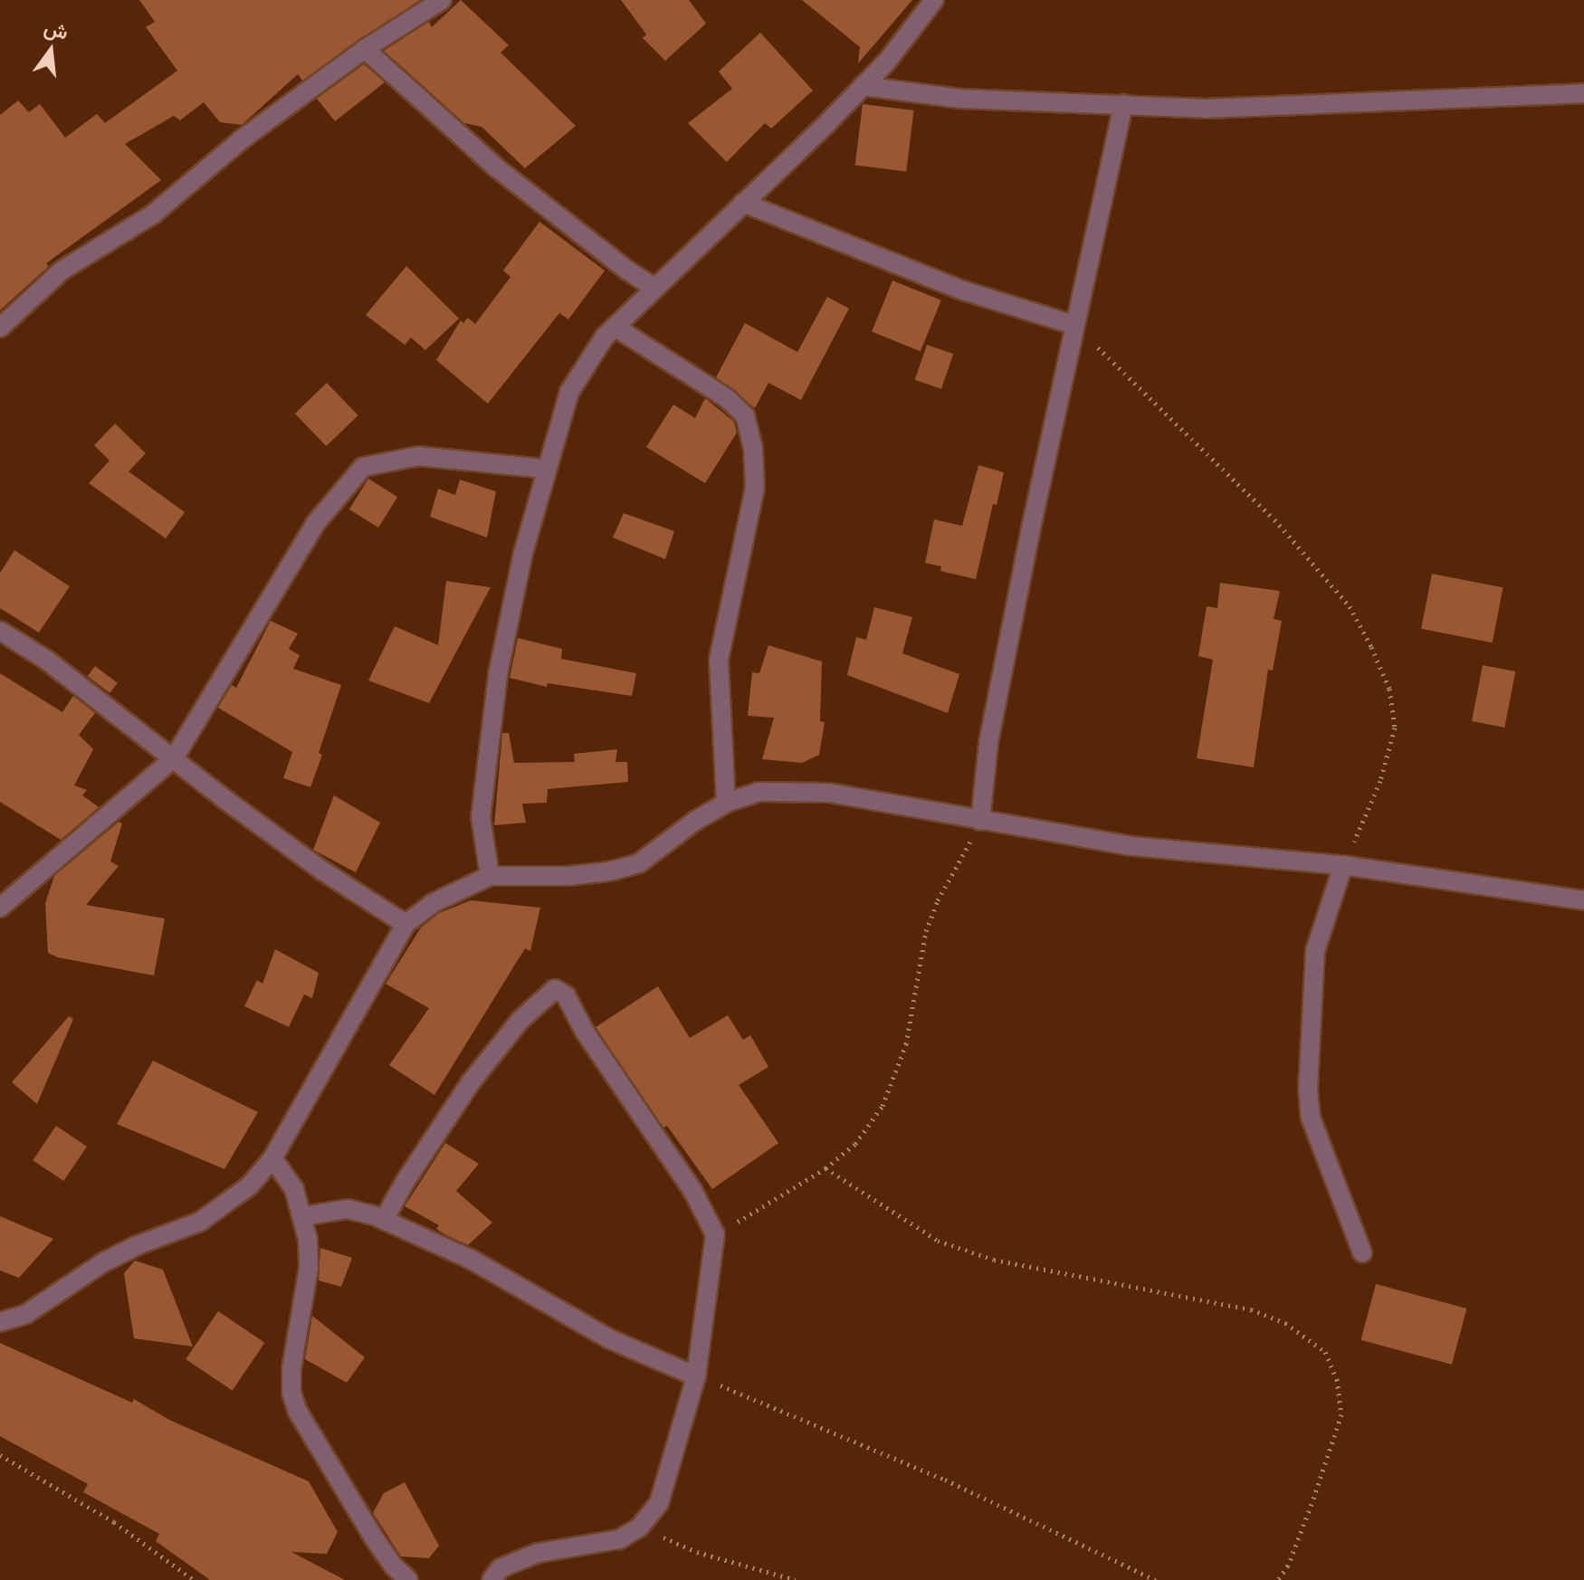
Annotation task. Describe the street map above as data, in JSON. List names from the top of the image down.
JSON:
{
  "north": "top"
}
